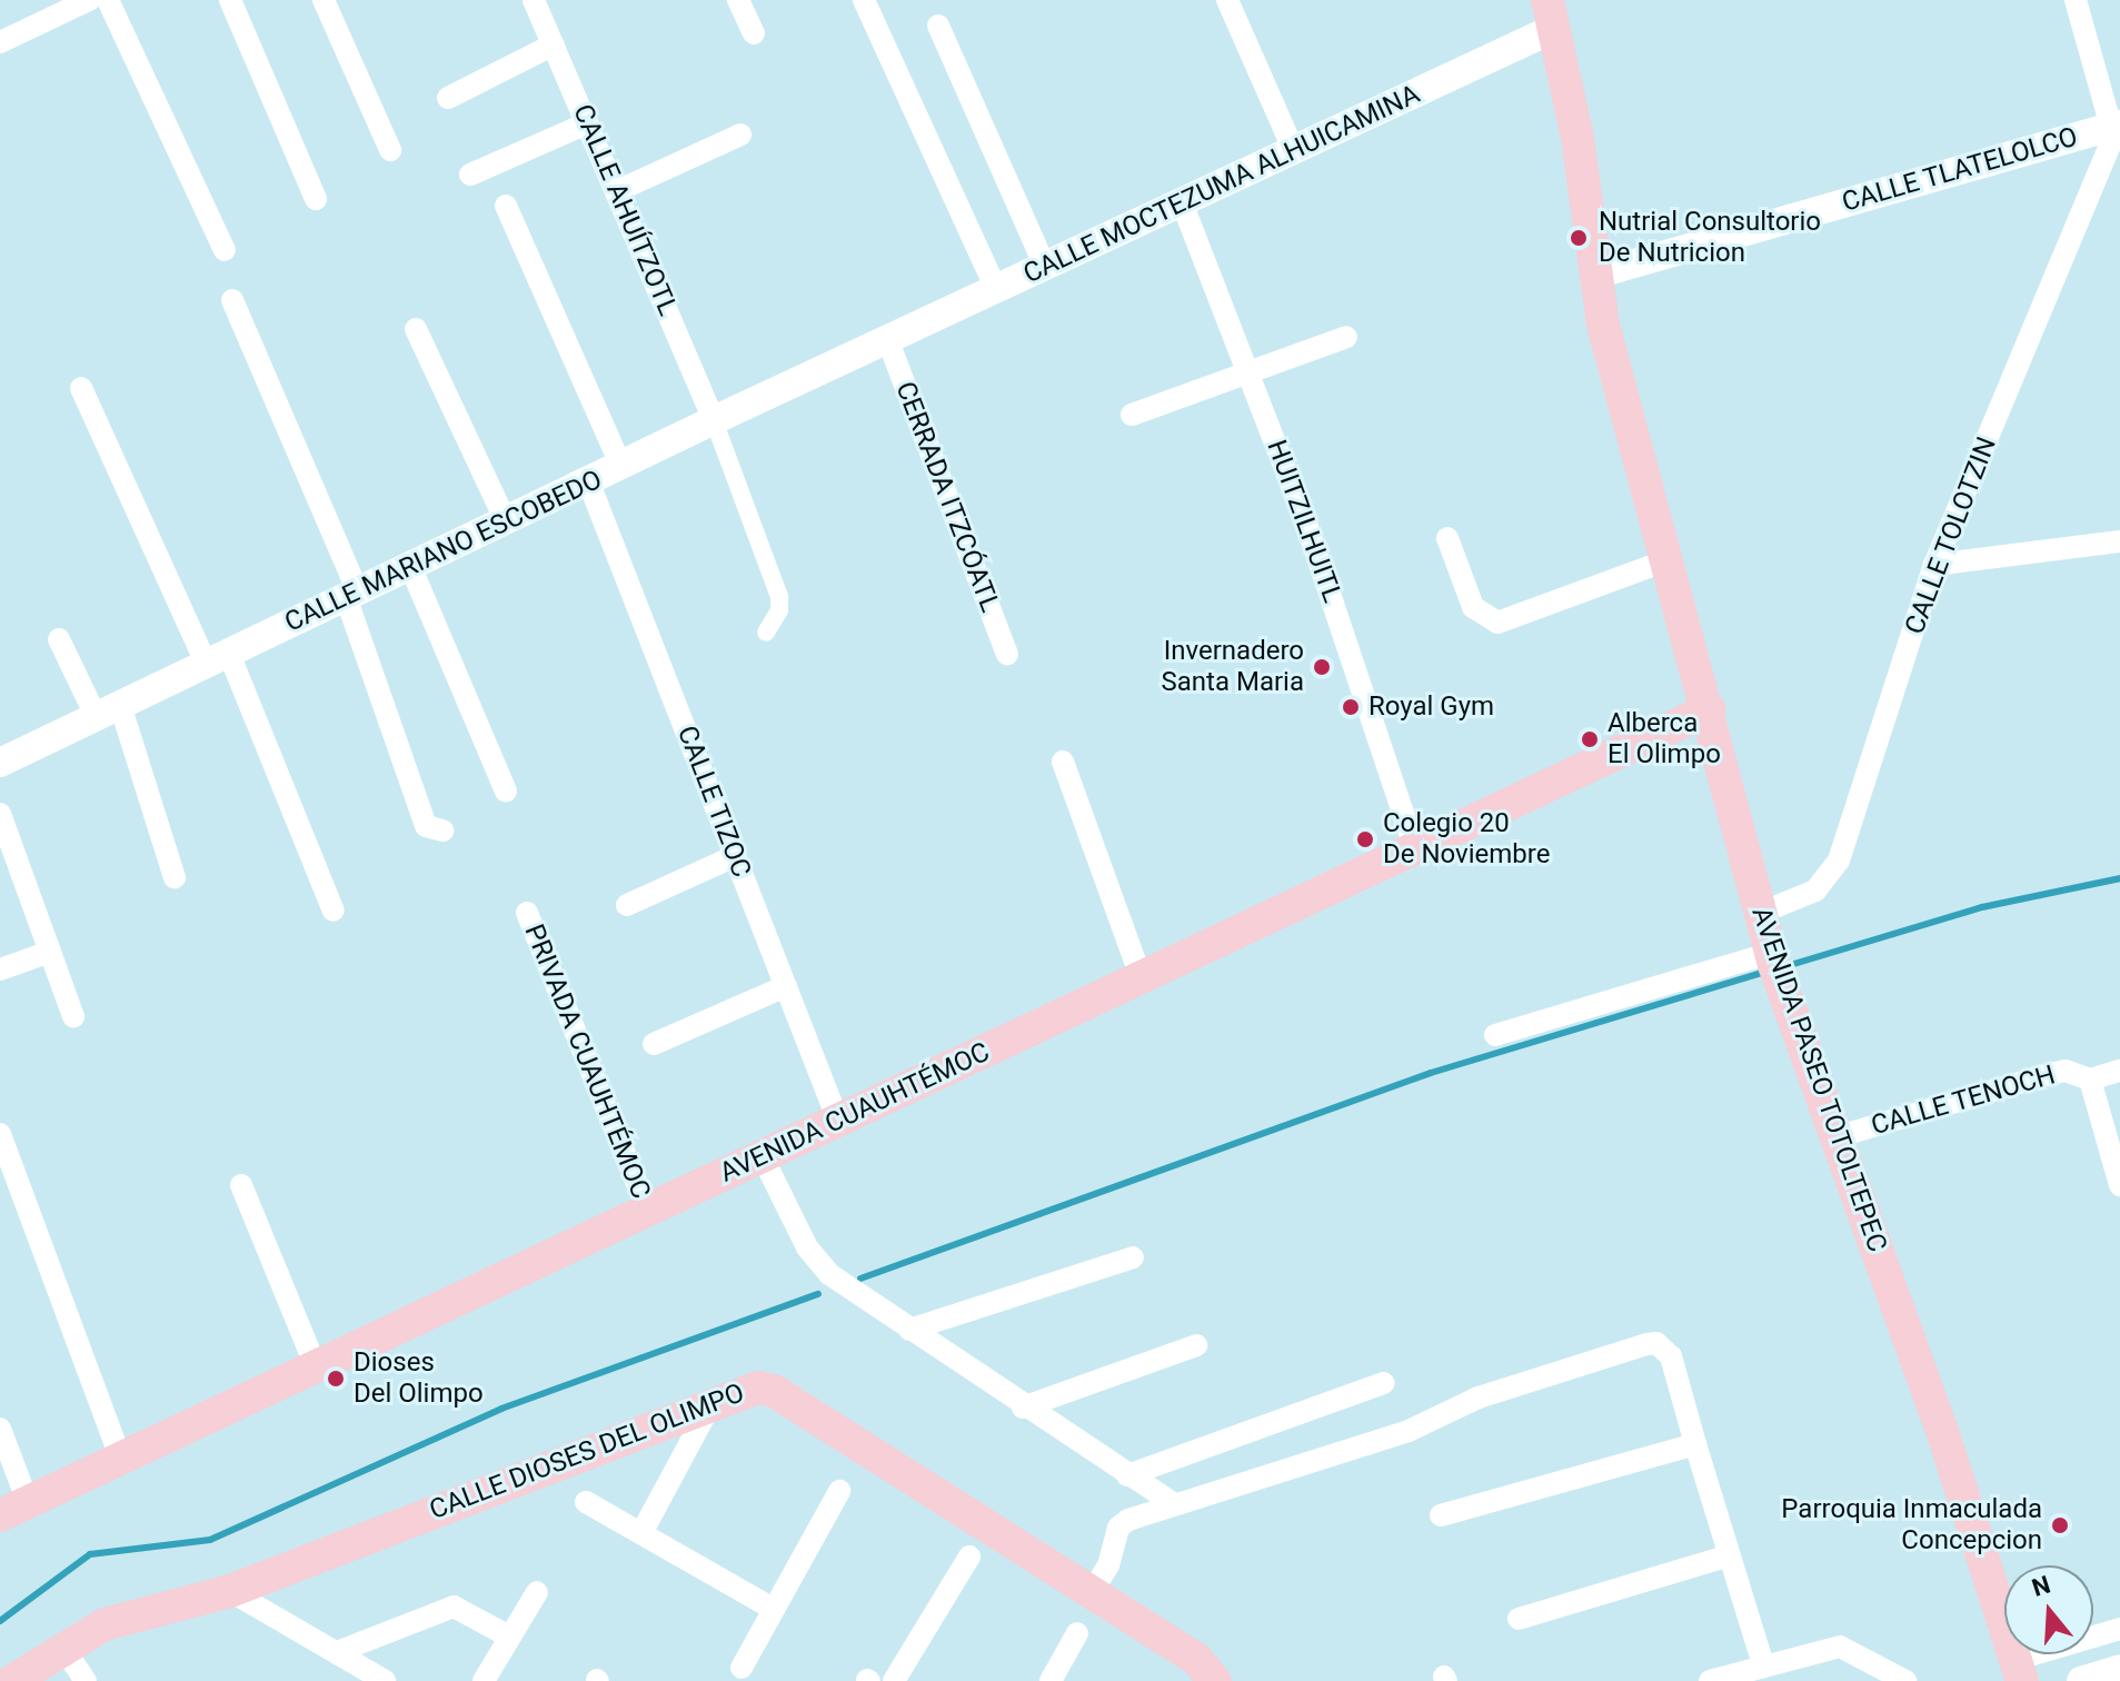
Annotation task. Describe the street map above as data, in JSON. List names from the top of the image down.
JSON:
{
  "streets": {
    "main road": ["AVENIDA PASEO TOTOLTEPEC", "AVENIDA CUAUHTÉMOC", "CALLE DIOSES DEL OLIMPO"],
    "street": [
      "CALLE TLATELOLCO",
      "CALLE MOCTEZUMA ALHUICAMINA",
      "CALLE AHUÍTZOTL",
      "CERRADA ITZCÓATL",
      "HUITZILHUITL",
      "CALLE TOLOTZIN",
      "CALLE MARIANO ESCOBEDO",
      "CALLE TIZOC",
      "PRIVADA CUAUHTÉMOC",
      "CALLE TENOCH"
    ]
  },
  "crossings": [
    ["CALLE TLATELOLCO", "CALLE TOLOTZIN"],
    ["CALLE TLATELOLCO", "AVENIDA PASEO TOTOLTEPEC"],
    ["CALLE MOCTEZUMA ALHUICAMINA", "CERRADA ITZCÓATL"],
    ["CALLE MOCTEZUMA ALHUICAMINA", "HUITZILHUITL"],
    ["CALLE MOCTEZUMA ALHUICAMINA", "CALLE MARIANO ESCOBEDO"],
    ["CALLE MOCTEZUMA ALHUICAMINA", "AVENIDA PASEO TOTOLTEPEC"],
    ["CALLE AHUÍTZOTL", "CALLE MARIANO ESCOBEDO"],
    ["CERRADA ITZCÓATL", "CALLE MARIANO ESCOBEDO"],
    ["HUITZILHUITL", "AVENIDA CUAUHTÉMOC"],
    ["CALLE TOLOTZIN", "AVENIDA PASEO TOTOLTEPEC"],
    ["CALLE MARIANO ESCOBEDO", "CALLE TIZOC"],
    ["CALLE TIZOC", "AVENIDA CUAUHTÉMOC"],
    ["PRIVADA CUAUHTÉMOC", "AVENIDA CUAUHTÉMOC"],
    ["AVENIDA PASEO TOTOLTEPEC", "CALLE TENOCH"],
    ["AVENIDA PASEO TOTOLTEPEC", "AVENIDA CUAUHTÉMOC"]
  ],
  "places": [
    "Nutrial Consultorio De Nutricion",
    "Invernadero Santa Maria",
    "Royal Gym",
    "Alberca El Olimpo",
    "Colegio 20 De Noviembre",
    "Dioses Del Olimpo",
    "Parroquia Inmaculada Concepcion"
  ],
  "north": "top"
}
